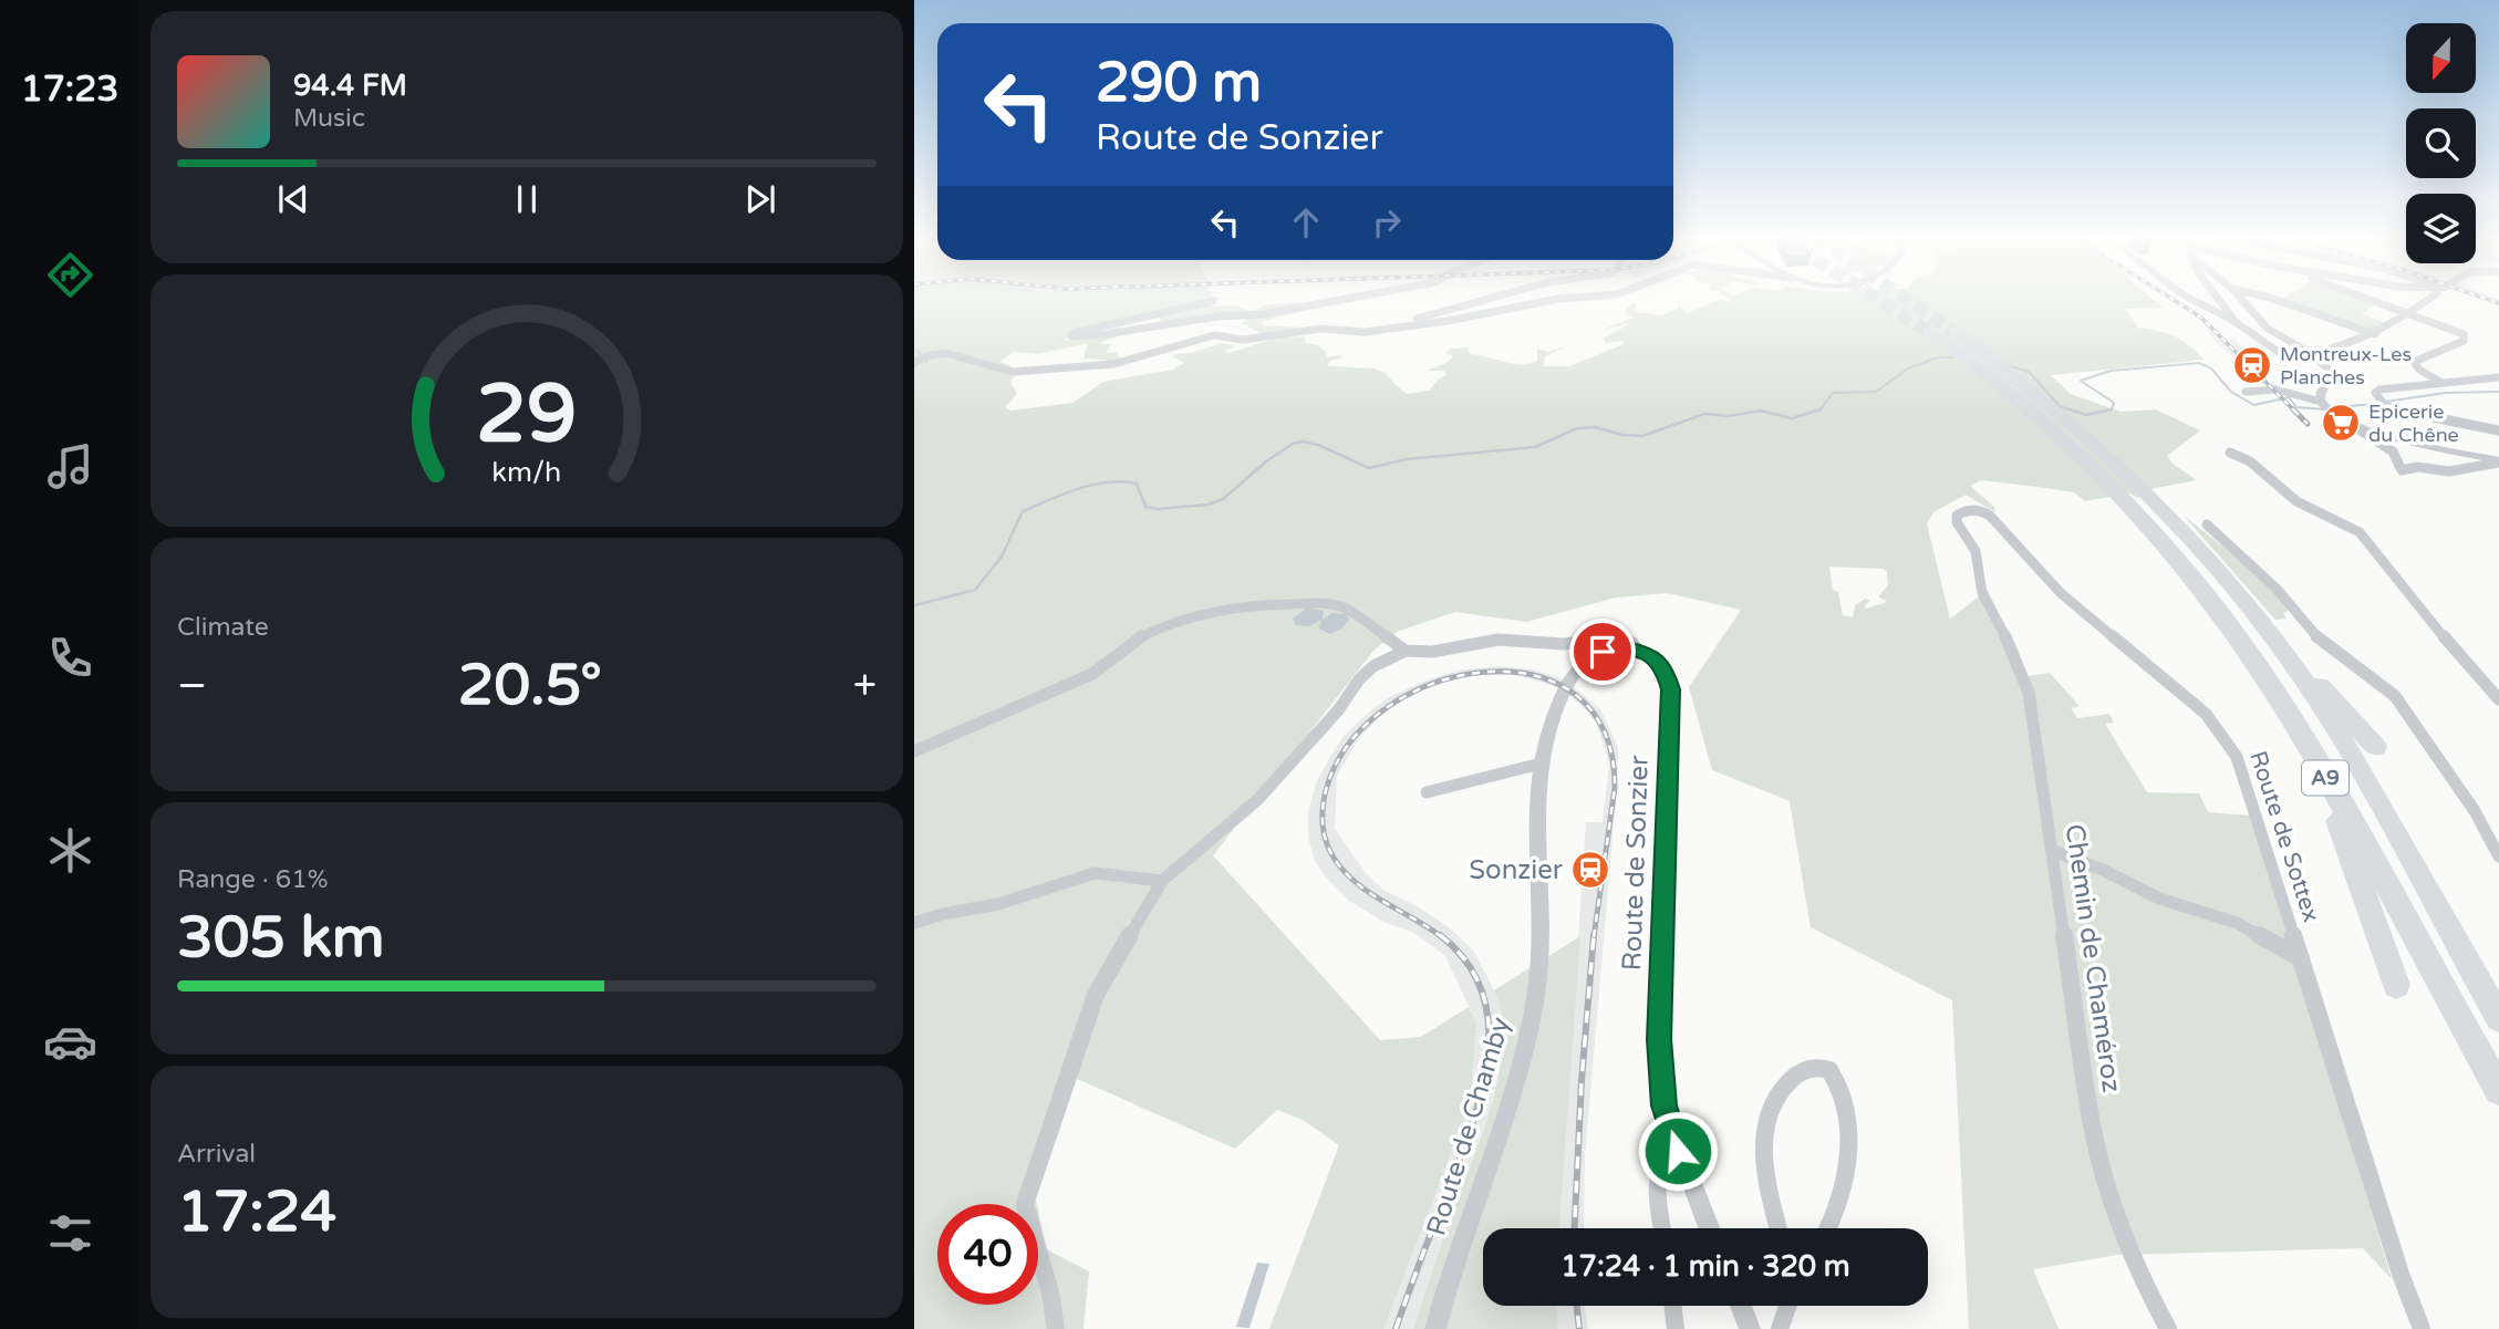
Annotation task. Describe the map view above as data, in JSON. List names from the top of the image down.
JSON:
{
  "streets": {
    "highway": ["A9"],
    "street": [
      "Route de Sottex",
      "Route de Sonzier",
      "Chemin de Chaméroz",
      "Route de Chamby"
    ]
  },
  "crossings": [
    ["Route de Sottex", "Chemin de Chaméroz"]
  ],
  "places": {
    "station": ["Montreux-Les Planches", "Sonzier"],
    "supermarket": ["Epicerie du Chêne"]
  },
  "north": "bottom",
  "page": {
    "tabs": "17:23",
    "turn": ["290 m", "Route de Sonzier"],
    "song": ["94.4 FM", "Music"],
    "tile": [
      "Climate",
      ["Range · 61%", "305 km"],
      ["Arrival", "17:24"]
    ],
    "heat": ["−", "20.5°", "+"],
    "limit": "40",
    "trip": "17:24 · 1 min · 320 m",
    "gauge": ["29", "km/h"]
  }
}
